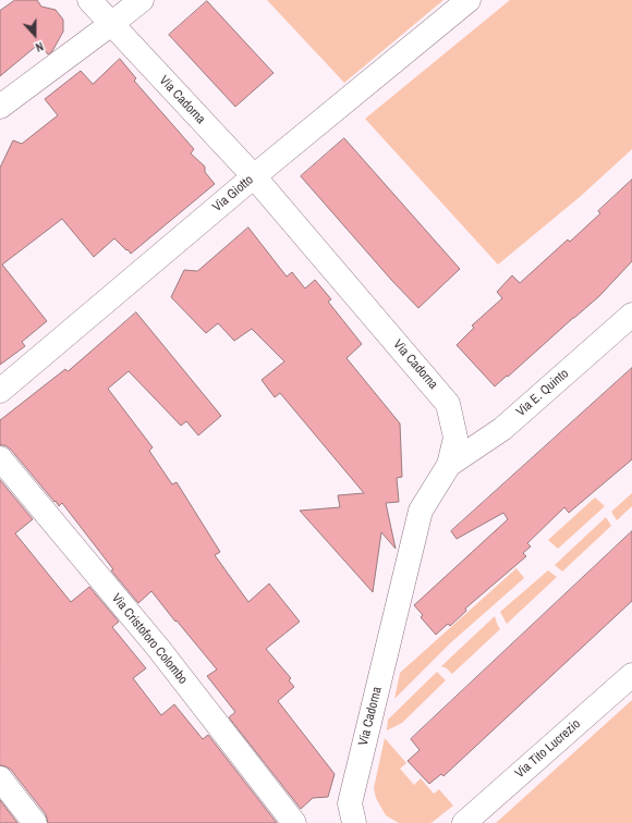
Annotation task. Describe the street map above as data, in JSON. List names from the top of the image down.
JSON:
{
  "streets": {
    "street": [
      "Via Cadorna",
      "Via Giotto",
      "Via E. Quinto",
      "Via Cristoforo Colombo",
      "Via Tito Lucrezio"
    ]
  },
  "crossings": [
    ["Via Cadorna", "Via Giotto"],
    ["Via Cadorna", "Via E. Quinto"]
  ],
  "north": "bottom"
}
